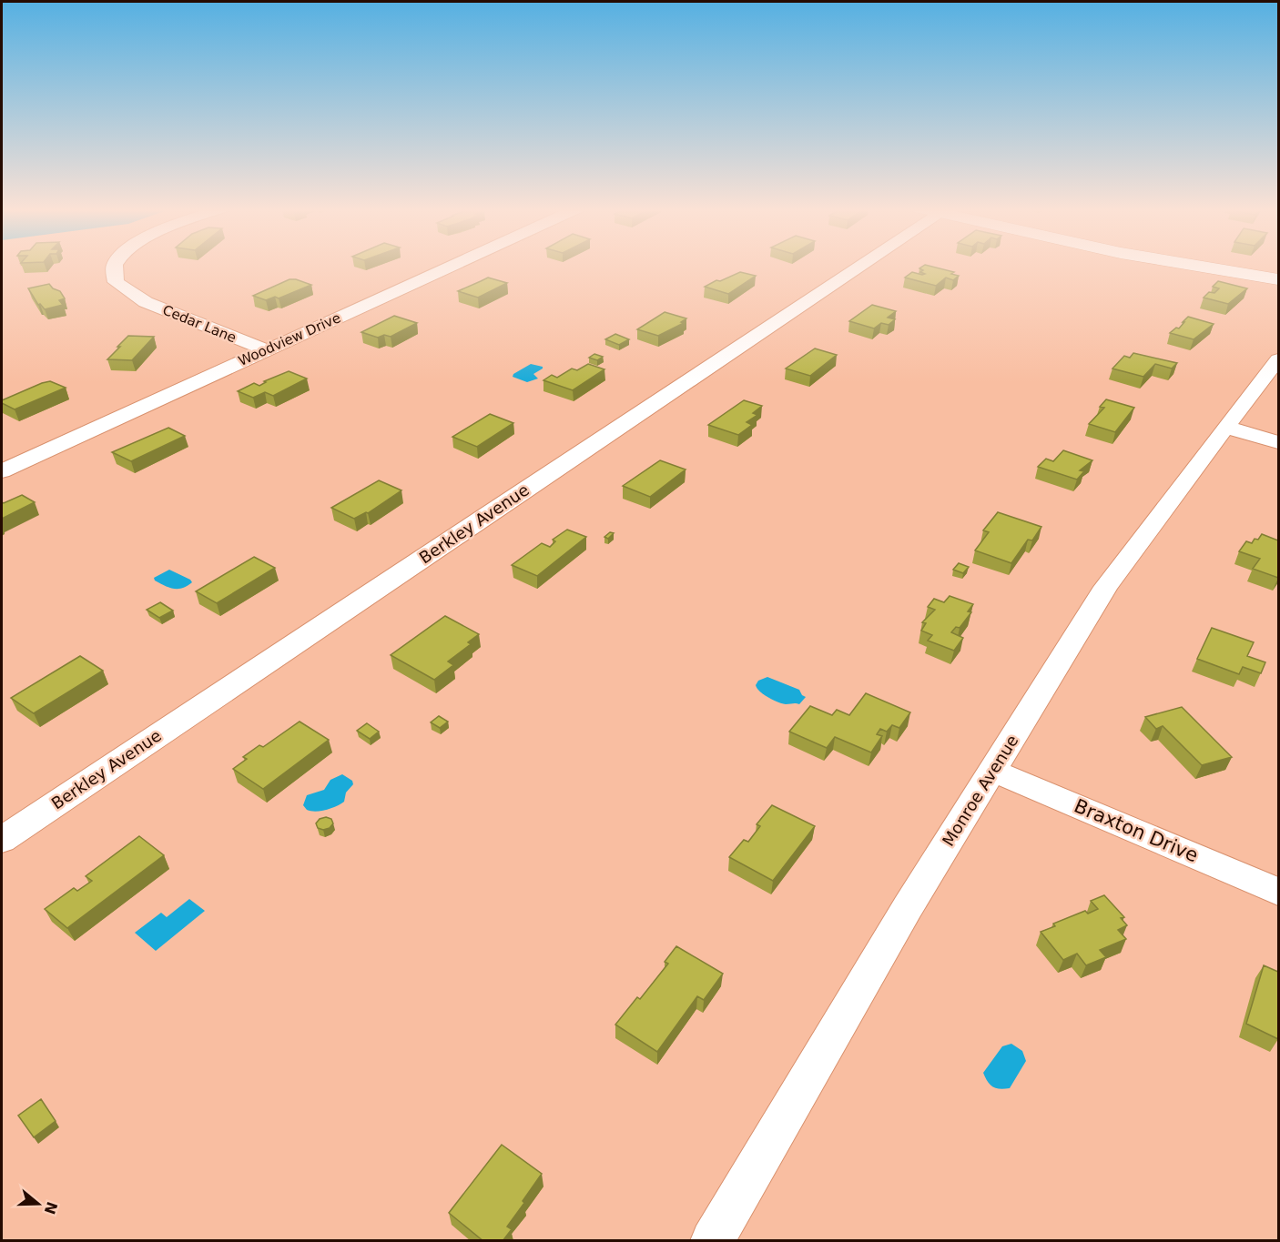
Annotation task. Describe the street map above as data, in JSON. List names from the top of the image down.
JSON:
{
  "streets": {
    "street": [
      "Cedar Lane",
      "Woodview Drive",
      "Berkley Avenue",
      "Monroe Avenue",
      "Braxton Drive"
    ]
  },
  "crossings": [
    ["Cedar Lane", "Woodview Drive"],
    ["Monroe Avenue", "Braxton Drive"]
  ],
  "north": "right"
}
